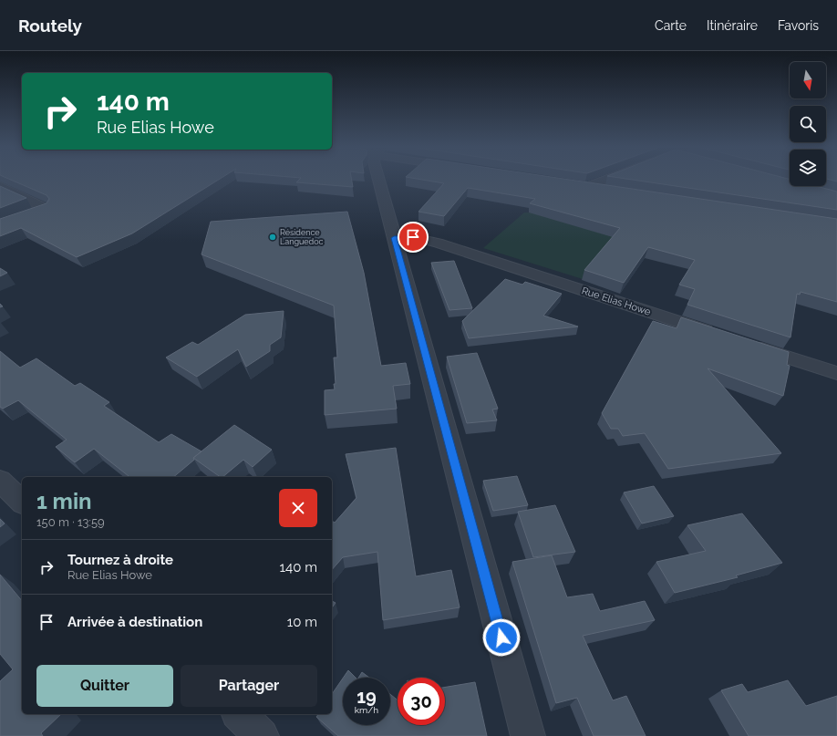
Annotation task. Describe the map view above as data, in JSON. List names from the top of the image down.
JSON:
{
  "streets": {
    "street": ["Rue Elias Howe"]
  },
  "places": ["Résidence Languedoc"],
  "north": "bottom",
  "page": {
    "header": "Routely",
    "nav": ["Carte", "Itinéraire", "Favoris"],
    "turn": ["140 m", "Rue Elias Howe"],
    "heading": ["1 min", "150 m · 13:59"],
    "list": [
      {
        "name": "Tournez à droite",
        "note": "Rue Elias Howe",
        "value": "140 m"
      },
      {
        "name": "Arrivée à destination",
        "value": "10 m"
      }
    ],
    "buttons": ["Quitter", "Partager"],
    "speed": "19 km/h",
    "limit": "30"
  }
}
